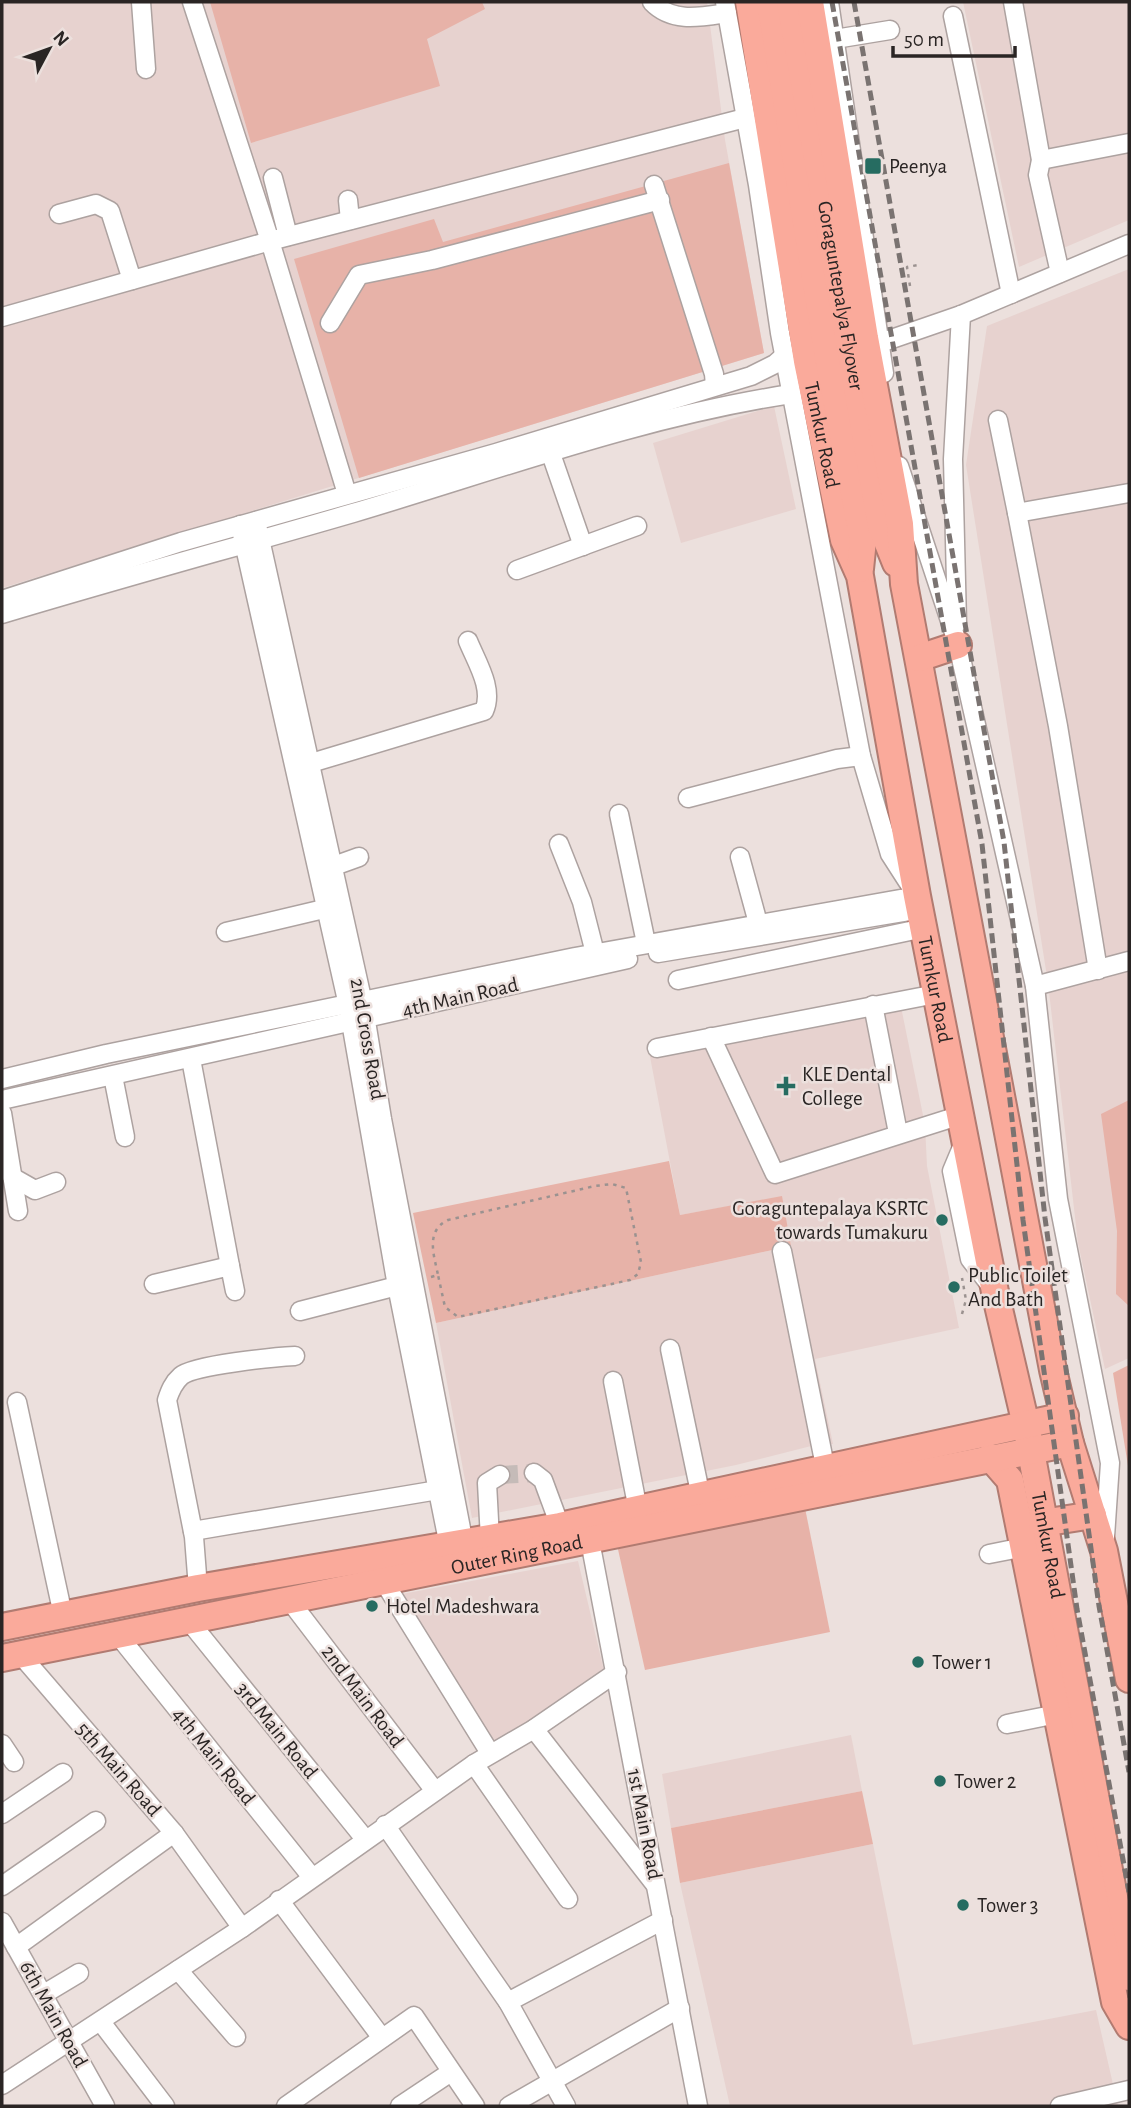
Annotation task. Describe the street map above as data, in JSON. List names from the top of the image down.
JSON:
{
  "streets": {
    "highway": ["Goraguntepalya Flyover", "Tumkur Road", "Outer Ring Road"],
    "street": [
      "4th Main Road",
      "2nd Cross Road",
      "2nd Main Road",
      "3rd Main Road",
      "5th Main Road",
      "1st Main Road",
      "6th Main Road"
    ]
  },
  "crossings": [
    ["Goraguntepalya Flyover", "Tumkur Road"],
    ["Tumkur Road", "4th Main Road"],
    ["Tumkur Road", "Outer Ring Road"],
    ["4th Main Road", "2nd Cross Road"],
    ["4th Main Road", "Outer Ring Road"],
    ["2nd Cross Road", "Outer Ring Road"],
    ["Outer Ring Road", "2nd Main Road"],
    ["Outer Ring Road", "3rd Main Road"],
    ["Outer Ring Road", "5th Main Road"],
    ["Outer Ring Road", "1st Main Road"],
    ["5th Main Road", "6th Main Road"]
  ],
  "places": {
    "transit": ["Peenya"],
    "health": ["KLE Dental College"],
    "other": [
      "Goraguntepalaya KSRTC towards Tumakuru",
      "Public Toilet And Bath",
      "Hotel Madeshwara",
      "Tower 1",
      "Tower 2",
      "Tower 3"
    ]
  },
  "scale_bar": "50 m",
  "north": "top right"
}
